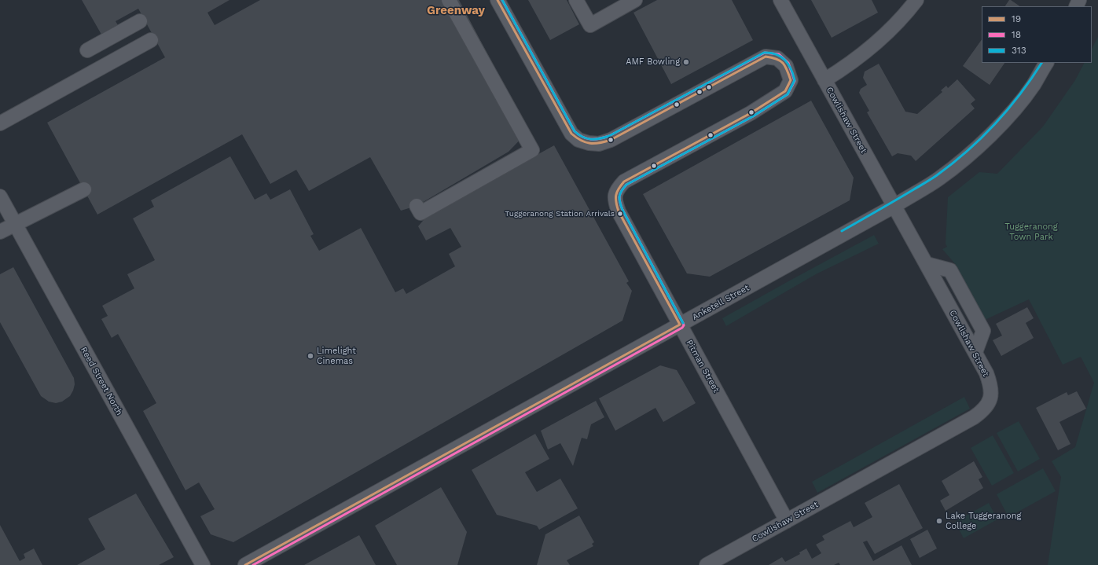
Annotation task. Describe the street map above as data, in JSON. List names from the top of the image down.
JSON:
{
  "streets": {
    "street": [
      "Cowlishaw Street",
      "Anketell Street",
      "Pitman Street",
      "Reed Street North"
    ]
  },
  "crossings": [
    ["Cowlishaw Street", "Anketell Street"],
    ["Cowlishaw Street", "Pitman Street"],
    ["Anketell Street", "Pitman Street"]
  ],
  "districts": ["Greenway"],
  "parks": ["Tuggeranong Town Park"],
  "places": [
    "AMF Bowling",
    "Tuggeranong Station Arrivals",
    "Limelight Cinemas",
    "Lake Tuggeranong College"
  ],
  "lines": ["transit line 19", "transit line 18", "transit line 313"],
  "legend": ["19", "18", "313"]
}
